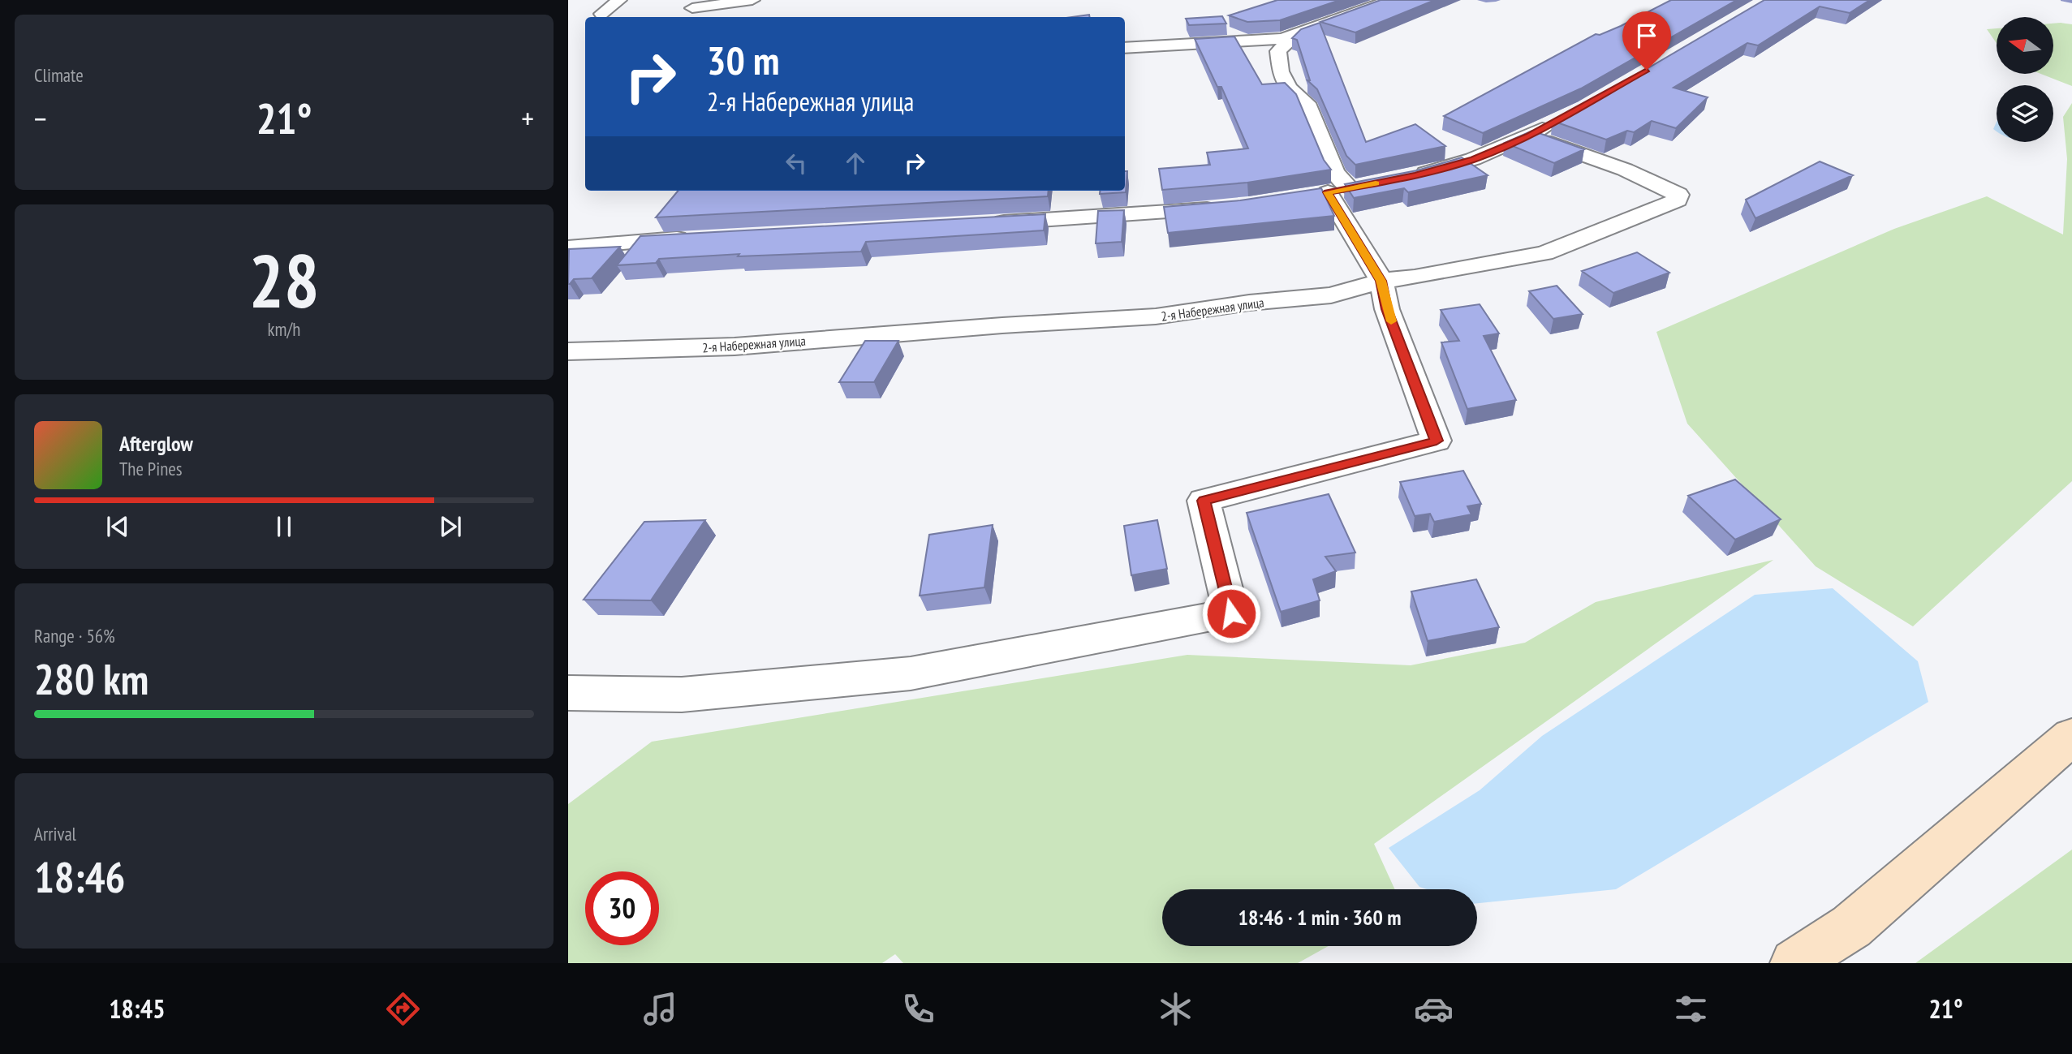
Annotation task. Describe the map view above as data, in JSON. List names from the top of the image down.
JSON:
{
  "streets": {
    "street": ["2-я Набережная улица"]
  },
  "north": "left",
  "page": {
    "tile": [
      "Climate",
      ["28", "km/h"],
      ["Range · 56%", "280 km"],
      ["Arrival", "18:46"]
    ],
    "turn": ["30 m", "2-я Набережная улица"],
    "heat": ["−", "21°", "+"],
    "song": ["Afterglow", "The Pines"],
    "limit": "30",
    "trip": "18:46 · 1 min · 360 m",
    "tabs": ["18:45", "21°"]
  }
}
